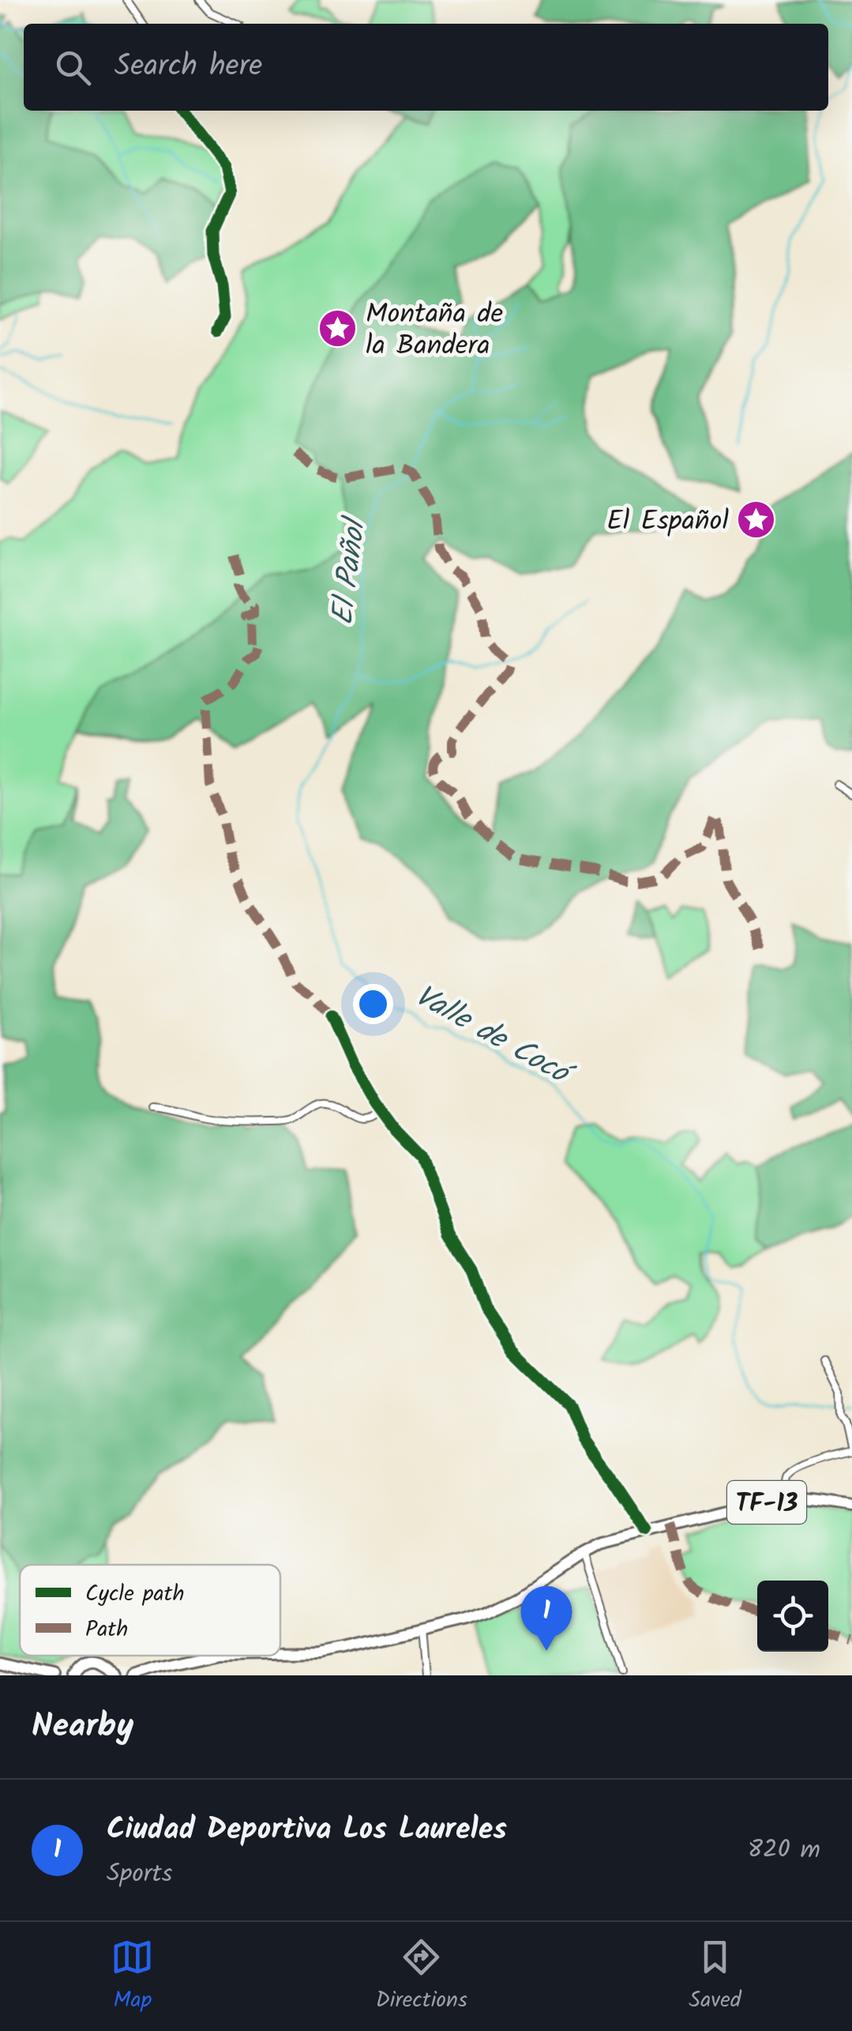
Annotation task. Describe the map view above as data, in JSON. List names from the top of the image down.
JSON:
{
  "streets": {
    "main road": ["TF-13"]
  },
  "water": ["El Pañol", "Valle de Cocó"],
  "places": {
    "place": ["Montaña de la Bandera", "El Español"]
  },
  "legend": ["Cycle path", "Path"],
  "page": {
    "search": "Search here",
    "pins": "1",
    "heading": "Nearby",
    "list": [
      {
        "mark": "1",
        "name": "Ciudad Deportiva Los Laureles",
        "note": "Sports",
        "value": "820 m"
      }
    ],
    "nav": ["Map", "Directions", "Saved"]
  }
}
